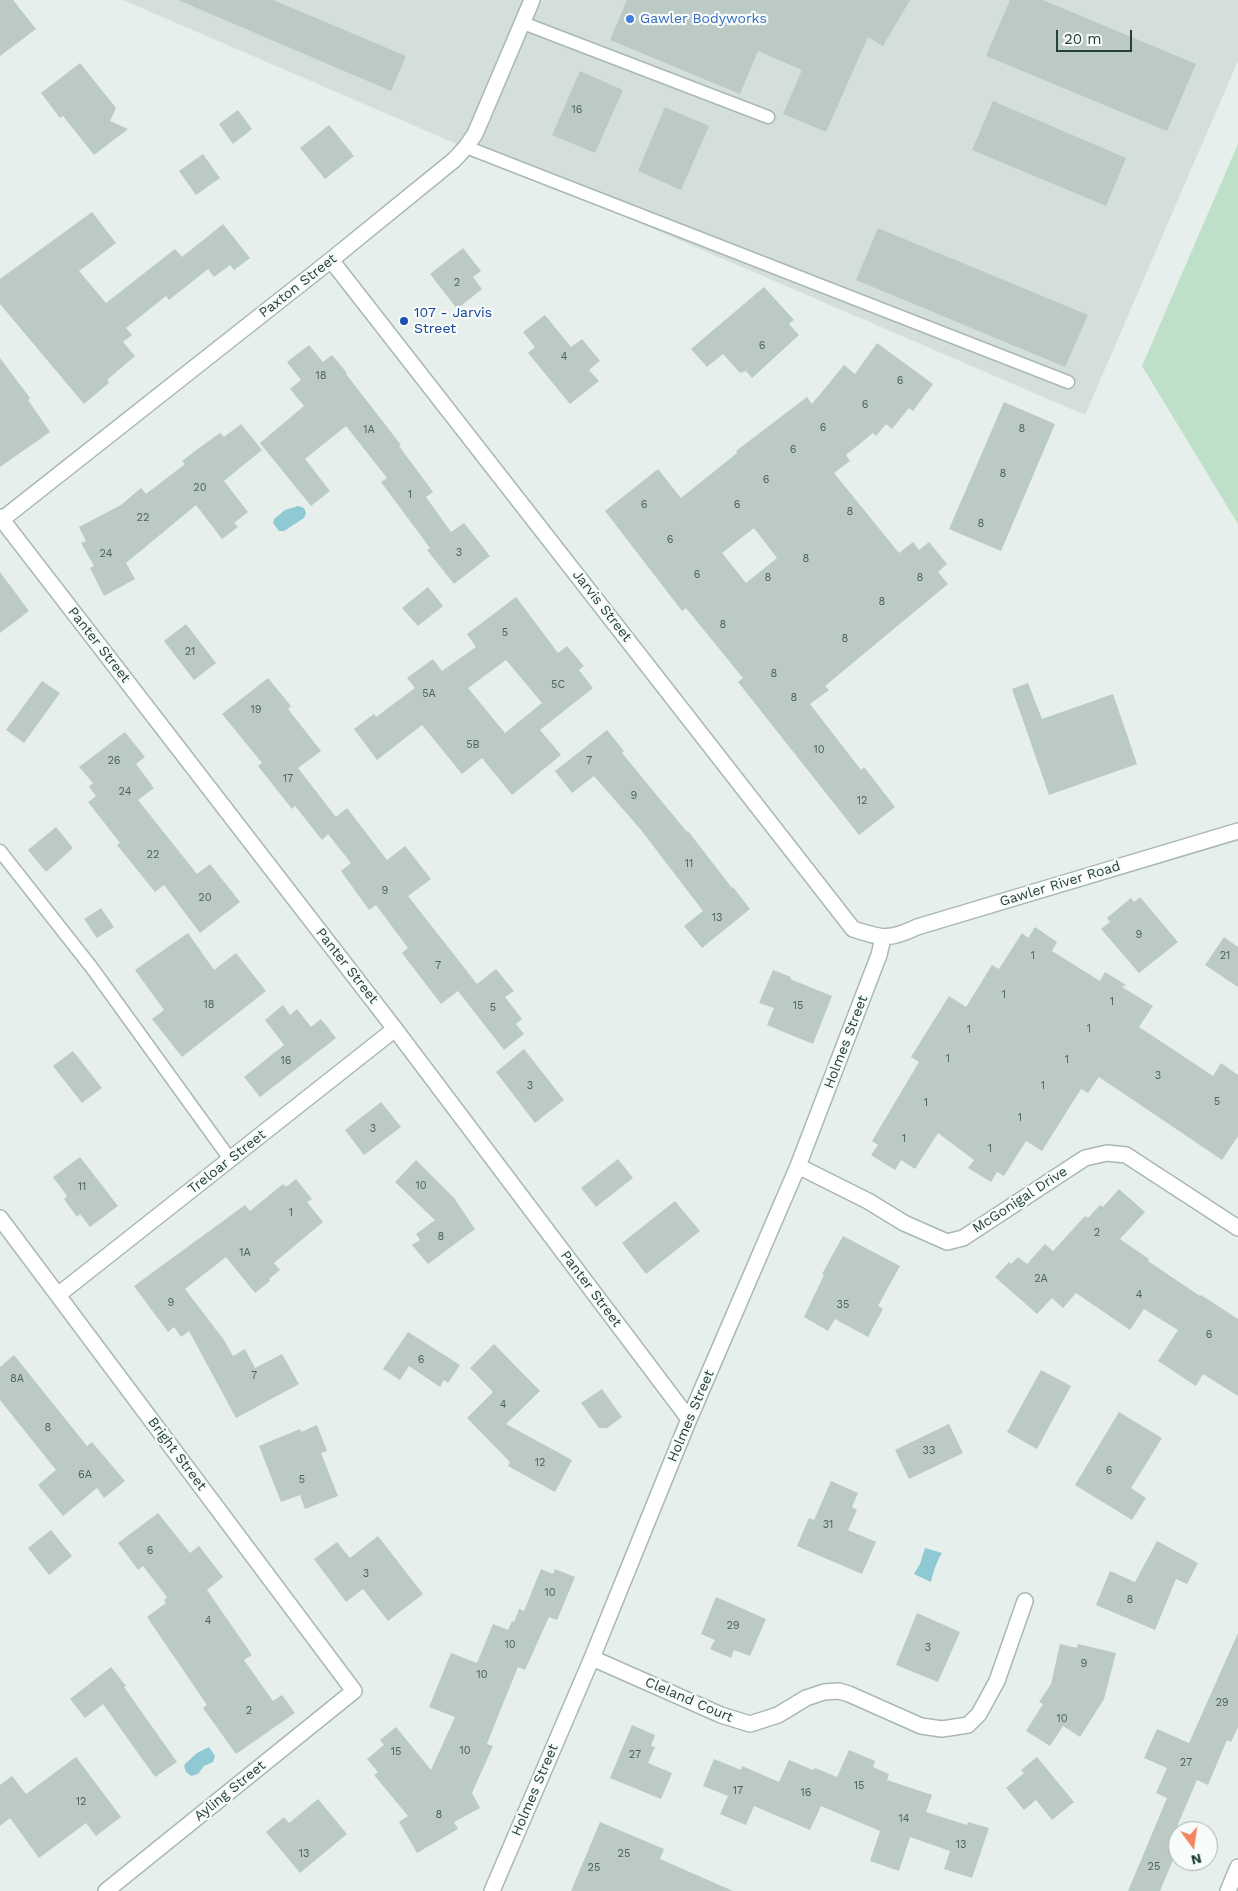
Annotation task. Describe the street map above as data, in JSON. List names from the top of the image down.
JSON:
{
  "streets": {
    "street": [
      "Paxton Street",
      "Jarvis Street",
      "Panter Street",
      "Gawler River Road",
      "Holmes Street",
      "Treloar Street",
      "McGonigal Drive",
      "Bright Street",
      "Cleland Court",
      "Ayling Street"
    ]
  },
  "crossings": [
    ["Paxton Street", "Jarvis Street"],
    ["Paxton Street", "Panter Street"],
    ["Jarvis Street", "Gawler River Road"],
    ["Jarvis Street", "Holmes Street"],
    ["Panter Street", "Holmes Street"],
    ["Panter Street", "Treloar Street"],
    ["Gawler River Road", "Holmes Street"],
    ["Holmes Street", "McGonigal Drive"],
    ["Holmes Street", "Cleland Court"],
    ["Treloar Street", "Bright Street"],
    ["Bright Street", "Ayling Street"]
  ],
  "places": ["Gawler Bodyworks", "107 - Jarvis Street"],
  "house_numbers": [
    "16",
    "2",
    "6",
    "4",
    "18",
    "6",
    "6",
    "6",
    "8",
    "1A",
    "6",
    "8",
    "6",
    "20",
    "1",
    "6",
    "6",
    "8",
    "22",
    "8",
    "6",
    "3",
    "24",
    "8",
    "6",
    "8",
    "8",
    "8",
    "8",
    "5",
    "8",
    "21",
    "8",
    "5C",
    "5A",
    "8",
    "19",
    "5B",
    "10",
    "26",
    "7",
    "17",
    "24",
    "9",
    "12",
    "22",
    "11",
    "9",
    "20",
    "13",
    "9",
    "1",
    "21",
    "7",
    "1",
    "1",
    "18",
    "15",
    "5",
    "1",
    "1",
    "1",
    "1",
    "16",
    "3",
    "3",
    "1",
    "5",
    "1",
    "1",
    "3",
    "1",
    "1",
    "10",
    "11",
    "1",
    "2",
    "8",
    "1A",
    "2A",
    "4",
    "9",
    "35",
    "6",
    "6",
    "7",
    "8A",
    "4",
    "8",
    "33",
    "12",
    "6",
    "6A",
    "5",
    "31",
    "6",
    "3",
    "10",
    "8",
    "4",
    "29",
    "10",
    "3",
    "9",
    "10",
    "29",
    "2",
    "10",
    "10",
    "15",
    "27",
    "27",
    "15",
    "17",
    "16",
    "12",
    "8",
    "14",
    "13",
    "13",
    "25",
    "25",
    "25"
  ],
  "scale_bar": "20 m",
  "north": "bottom"
}
